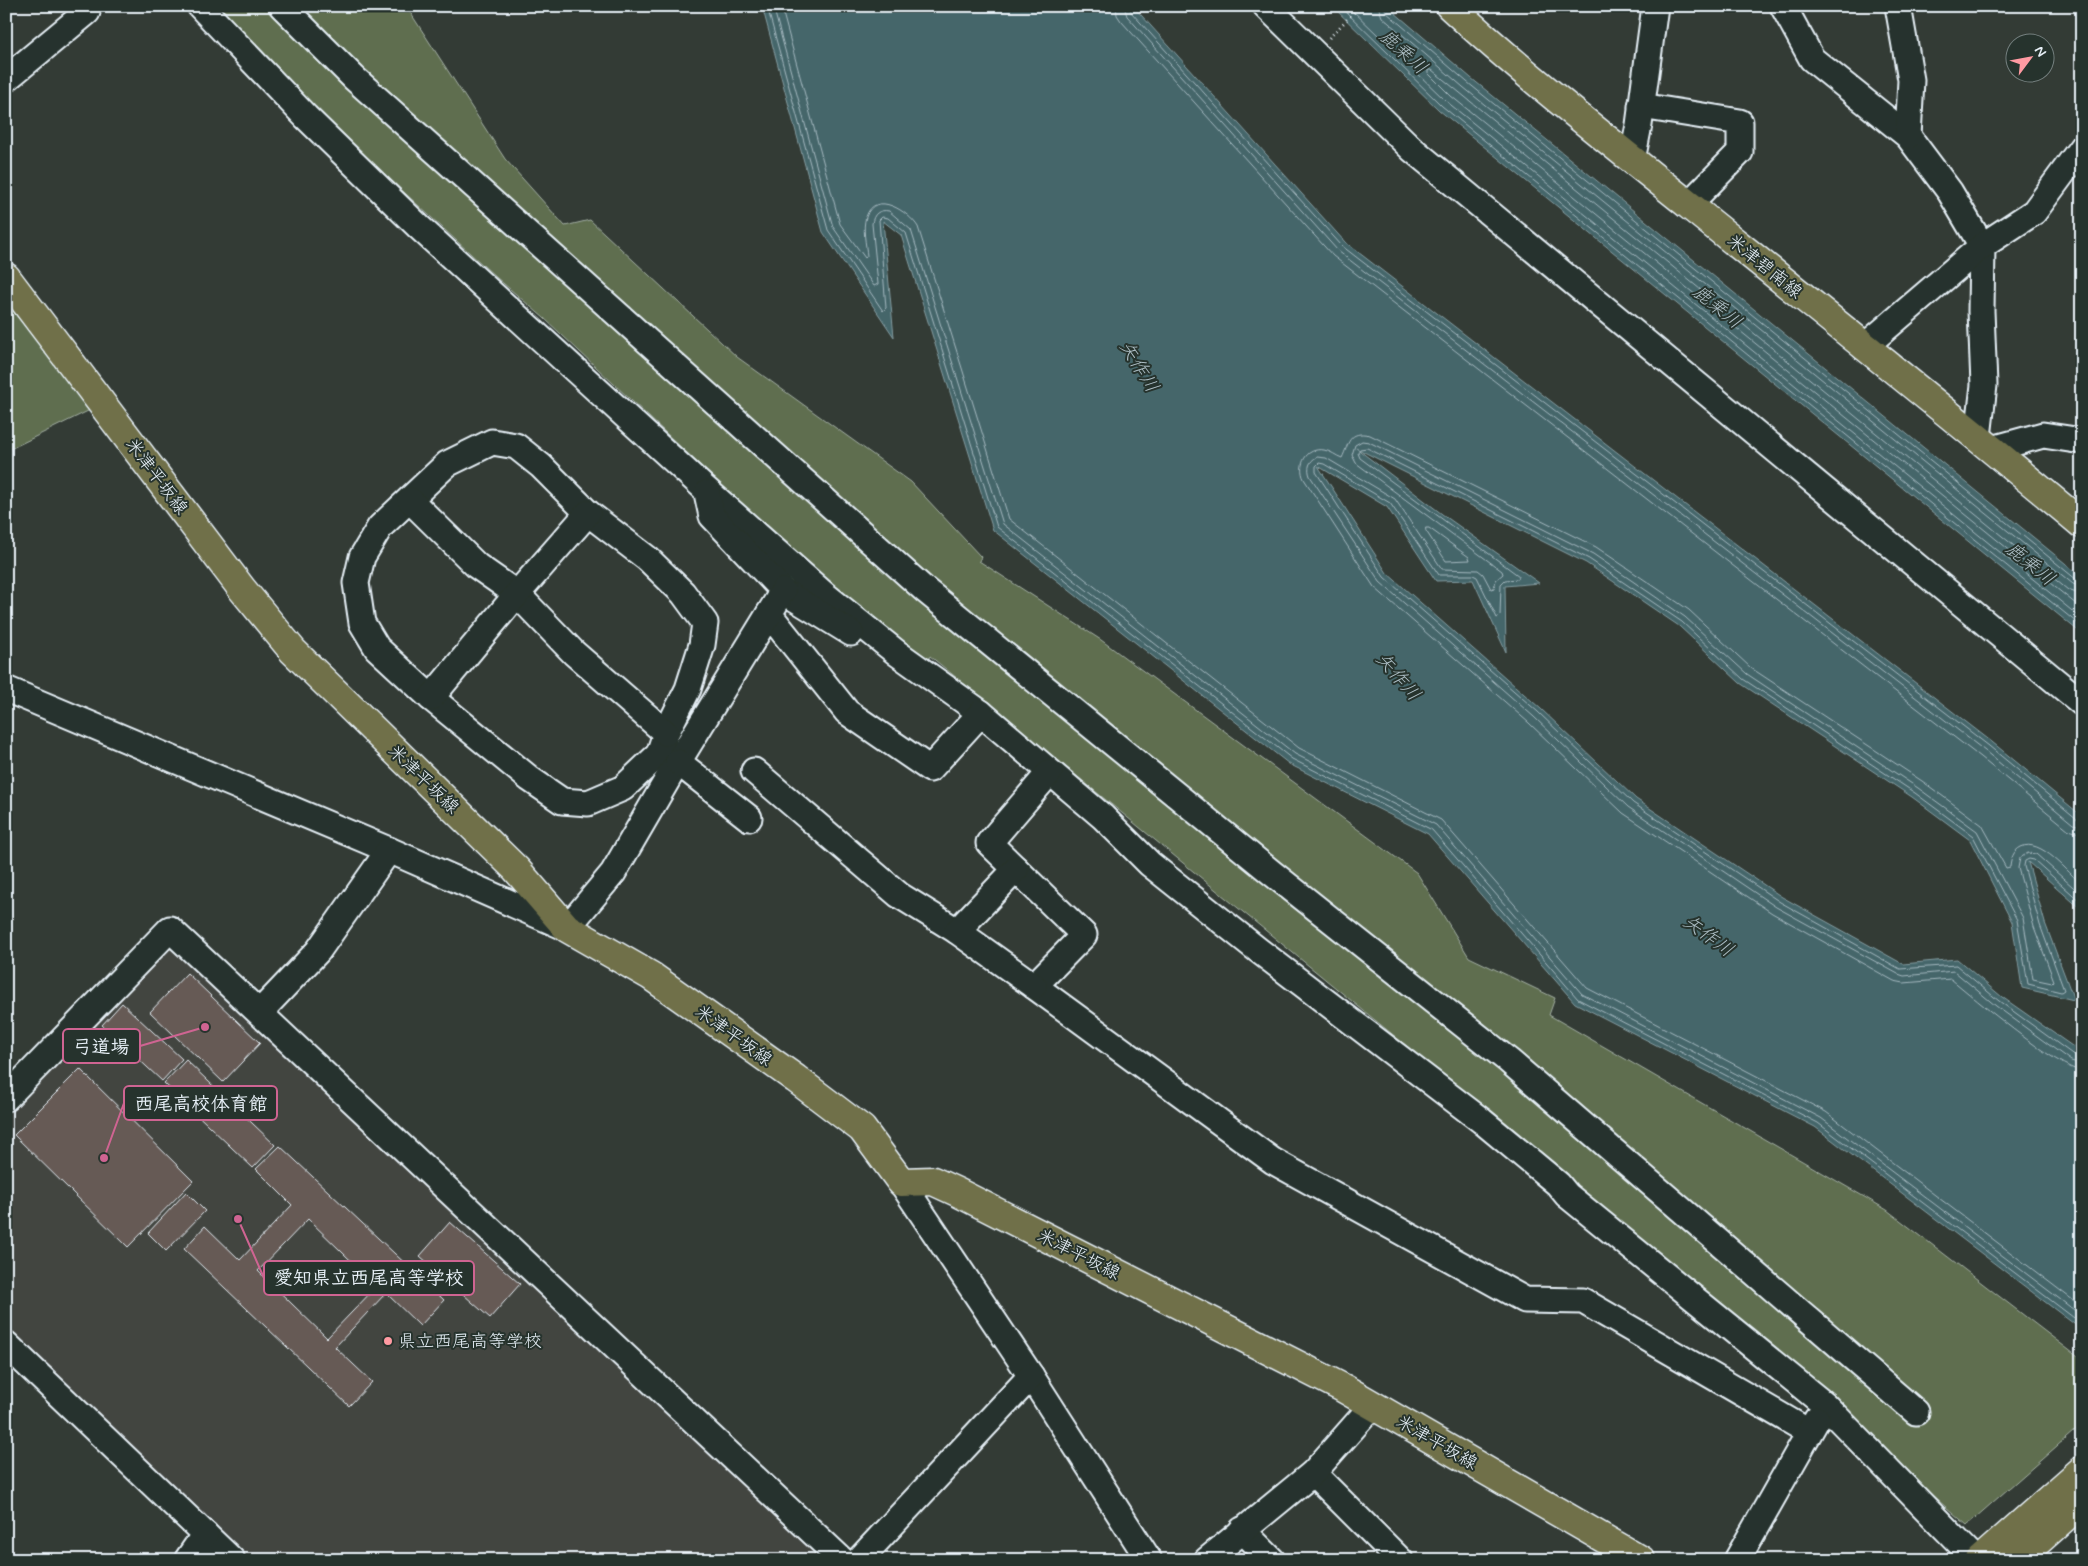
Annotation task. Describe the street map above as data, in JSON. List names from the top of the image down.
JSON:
{
  "streets": {
    "main road": ["米津碧南線", "米津平坂線"]
  },
  "water": ["鹿乗川", "矢作川"],
  "places": [
    "弓道場",
    "西尾高校体育館",
    "愛知県立西尾高等学校",
    "県立西尾高等学校"
  ],
  "north": "top right"
}
